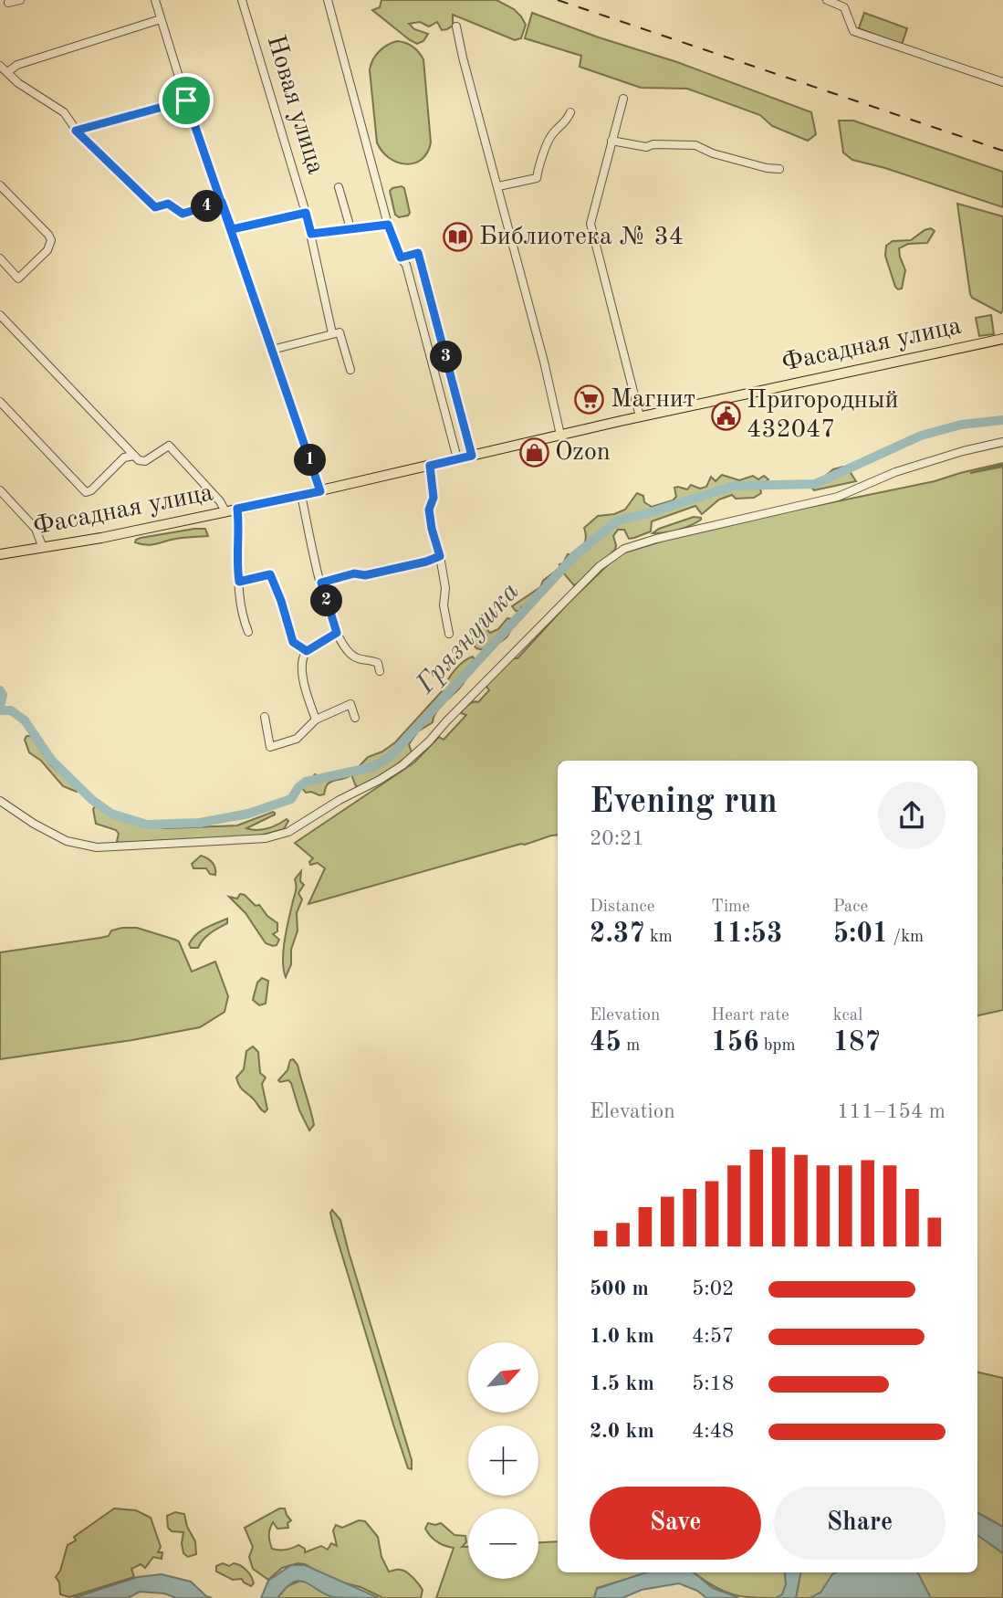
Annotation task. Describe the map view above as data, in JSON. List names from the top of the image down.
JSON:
{
  "streets": {
    "main road": ["Фасадная улица"],
    "street": ["Новая улица"]
  },
  "water": ["Грязнушка"],
  "places": {
    "library": ["Библиотека № 34"],
    "supermarket": ["Магнит"],
    "public building": ["Пригородный 432047"],
    "shop": ["Ozon"]
  },
  "north": "top right",
  "page": {
    "pins": [
      "4",
      "3",
      "1",
      "2"
    ],
    "heading": ["Evening run", "20:21"],
    "stats": [
      ["Distance", "2.37 km"],
      ["Time", "11:53"],
      ["Pace", "5:01 /km"],
      ["Elevation", "45 m"],
      ["Heart rate", "156 bpm"],
      ["kcal", "187"]
    ],
    "chart": ["Elevation", "111–154 m"],
    "list": [
      {
        "name": "500 m",
        "note": "5:02"
      },
      {
        "name": "1.0 km",
        "note": "4:57"
      },
      {
        "name": "1.5 km",
        "note": "5:18"
      },
      {
        "name": "2.0 km",
        "note": "4:48"
      }
    ],
    "map_buttons": ["+", "−"],
    "buttons": ["Save", "Share"]
  }
}
